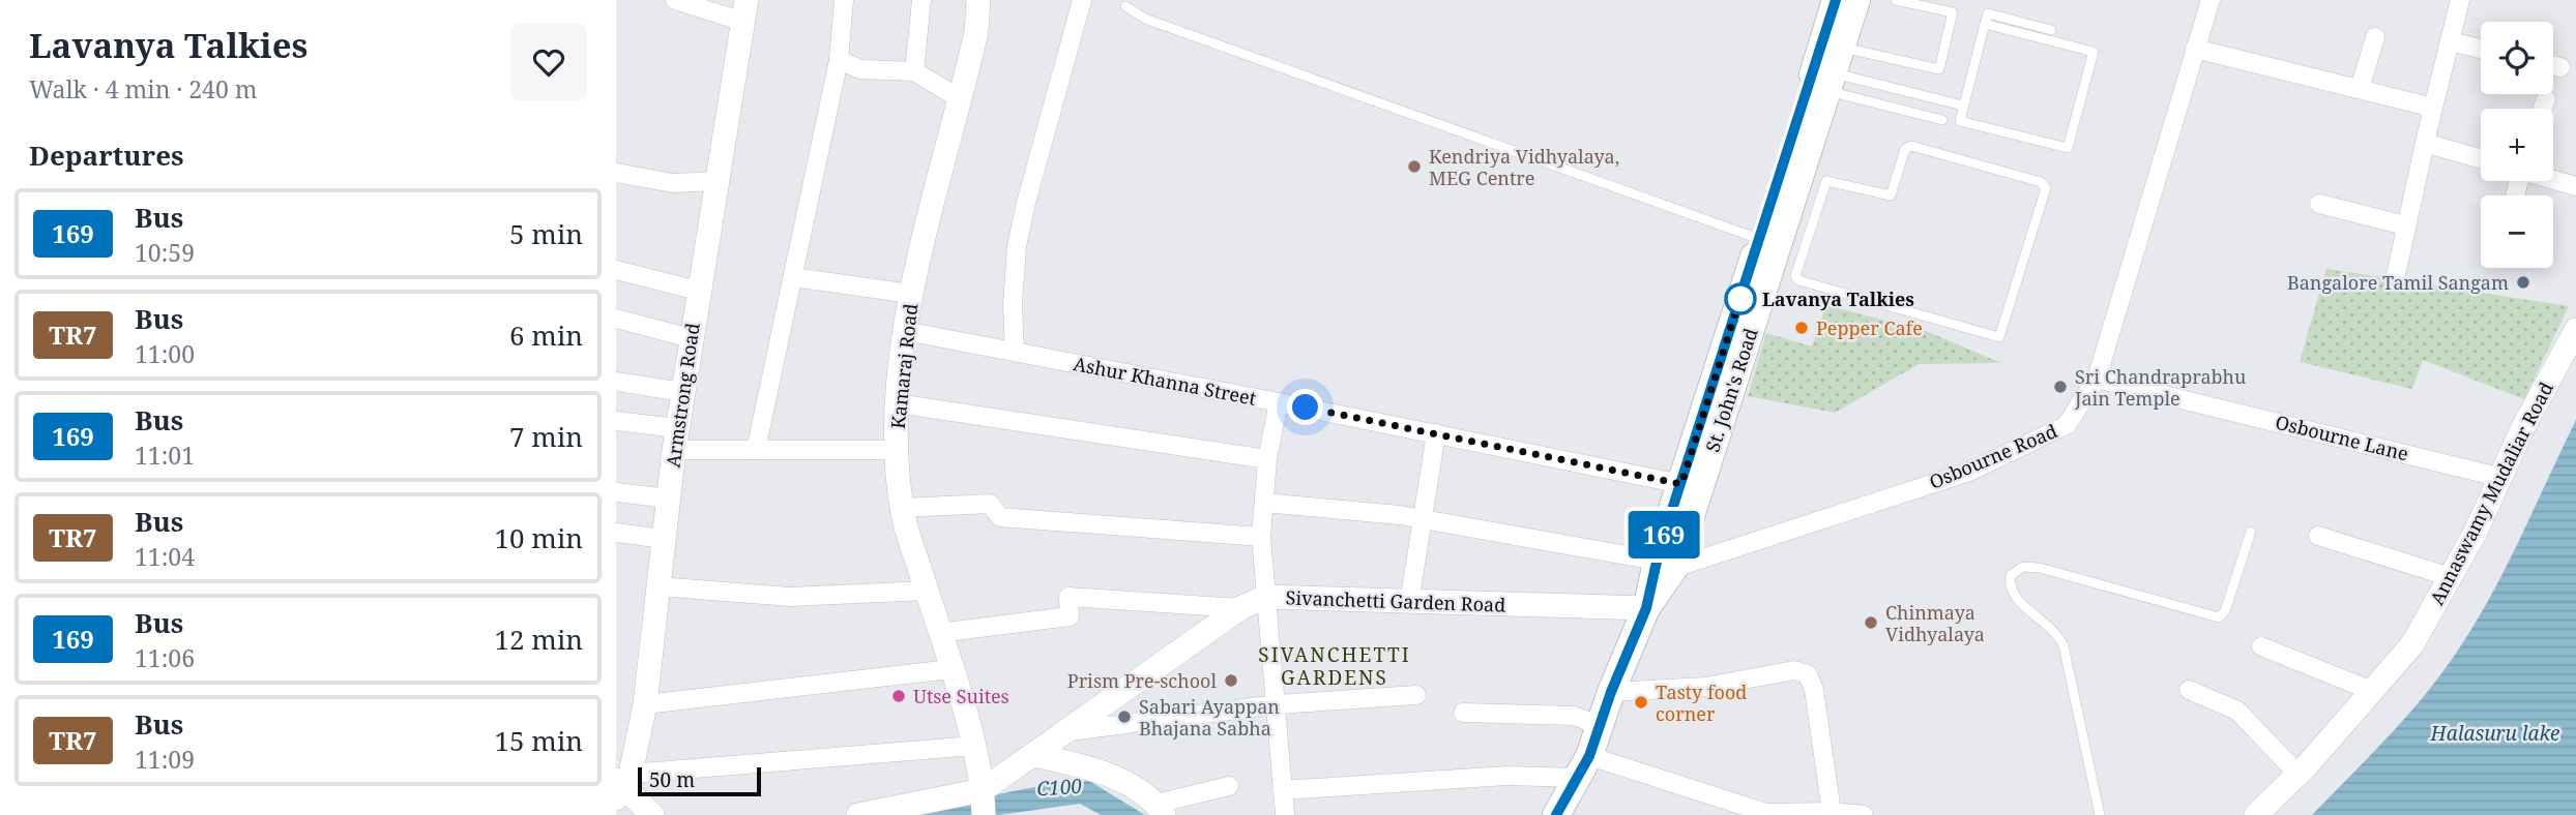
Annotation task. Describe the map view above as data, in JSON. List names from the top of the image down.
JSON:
{
  "streets": {
    "main road": ["St. John's Road"],
    "street": [
      "Kamaraj Road",
      "Ashur Khanna Street",
      "Armstrong Road",
      "Osbourne Lane",
      "Osbourne Road",
      "Annaswamy Mudaliar Road",
      "Sivanchetti Garden Road"
    ]
  },
  "crossings": [
    ["Kamaraj Road", "Ashur Khanna Street"],
    ["Kamaraj Road", "Sivanchetti Garden Road"],
    ["Ashur Khanna Street", "St. John's Road"],
    ["St. John's Road", "Osbourne Road"],
    ["St. John's Road", "Sivanchetti Garden Road"],
    ["Osbourne Lane", "Osbourne Road"],
    ["Osbourne Lane", "Annaswamy Mudaliar Road"]
  ],
  "districts": ["SIVANCHETTI GARDENS"],
  "water": ["Halasuru lake", "C100"],
  "places": [
    "Kendriya Vidhyalaya, MEG Centre",
    "Bangalore Tamil Sangam",
    "Lavanya Talkies",
    "Pepper Cafe",
    "Sri Chandraprabhu Jain Temple",
    "Chinmaya Vidhyalaya",
    "Prism Pre-school",
    "Utse Suites",
    "Tasty food corner",
    "Sabari Ayappan Bhajana Sabha"
  ],
  "lines": ["bus line 169"],
  "scale_bar": "50 m",
  "page": {
    "heading": [
      ["Lavanya Talkies", "Walk · 4 min · 240 m"],
      "Departures"
    ],
    "on_map": "169",
    "map_buttons": ["+", "−"],
    "list": [
      {
        "mark": "169",
        "name": "Bus",
        "note": "10:59",
        "value": "5 min"
      },
      {
        "mark": "TR7",
        "name": "Bus",
        "note": "11:00",
        "value": "6 min"
      },
      {
        "mark": "169",
        "name": "Bus",
        "note": "11:01",
        "value": "7 min"
      },
      {
        "mark": "TR7",
        "name": "Bus",
        "note": "11:04",
        "value": "10 min"
      },
      {
        "mark": "169",
        "name": "Bus",
        "note": "11:06",
        "value": "12 min"
      },
      {
        "mark": "TR7",
        "name": "Bus",
        "note": "11:09",
        "value": "15 min"
      }
    ],
    "scale": "50 m"
  }
}
